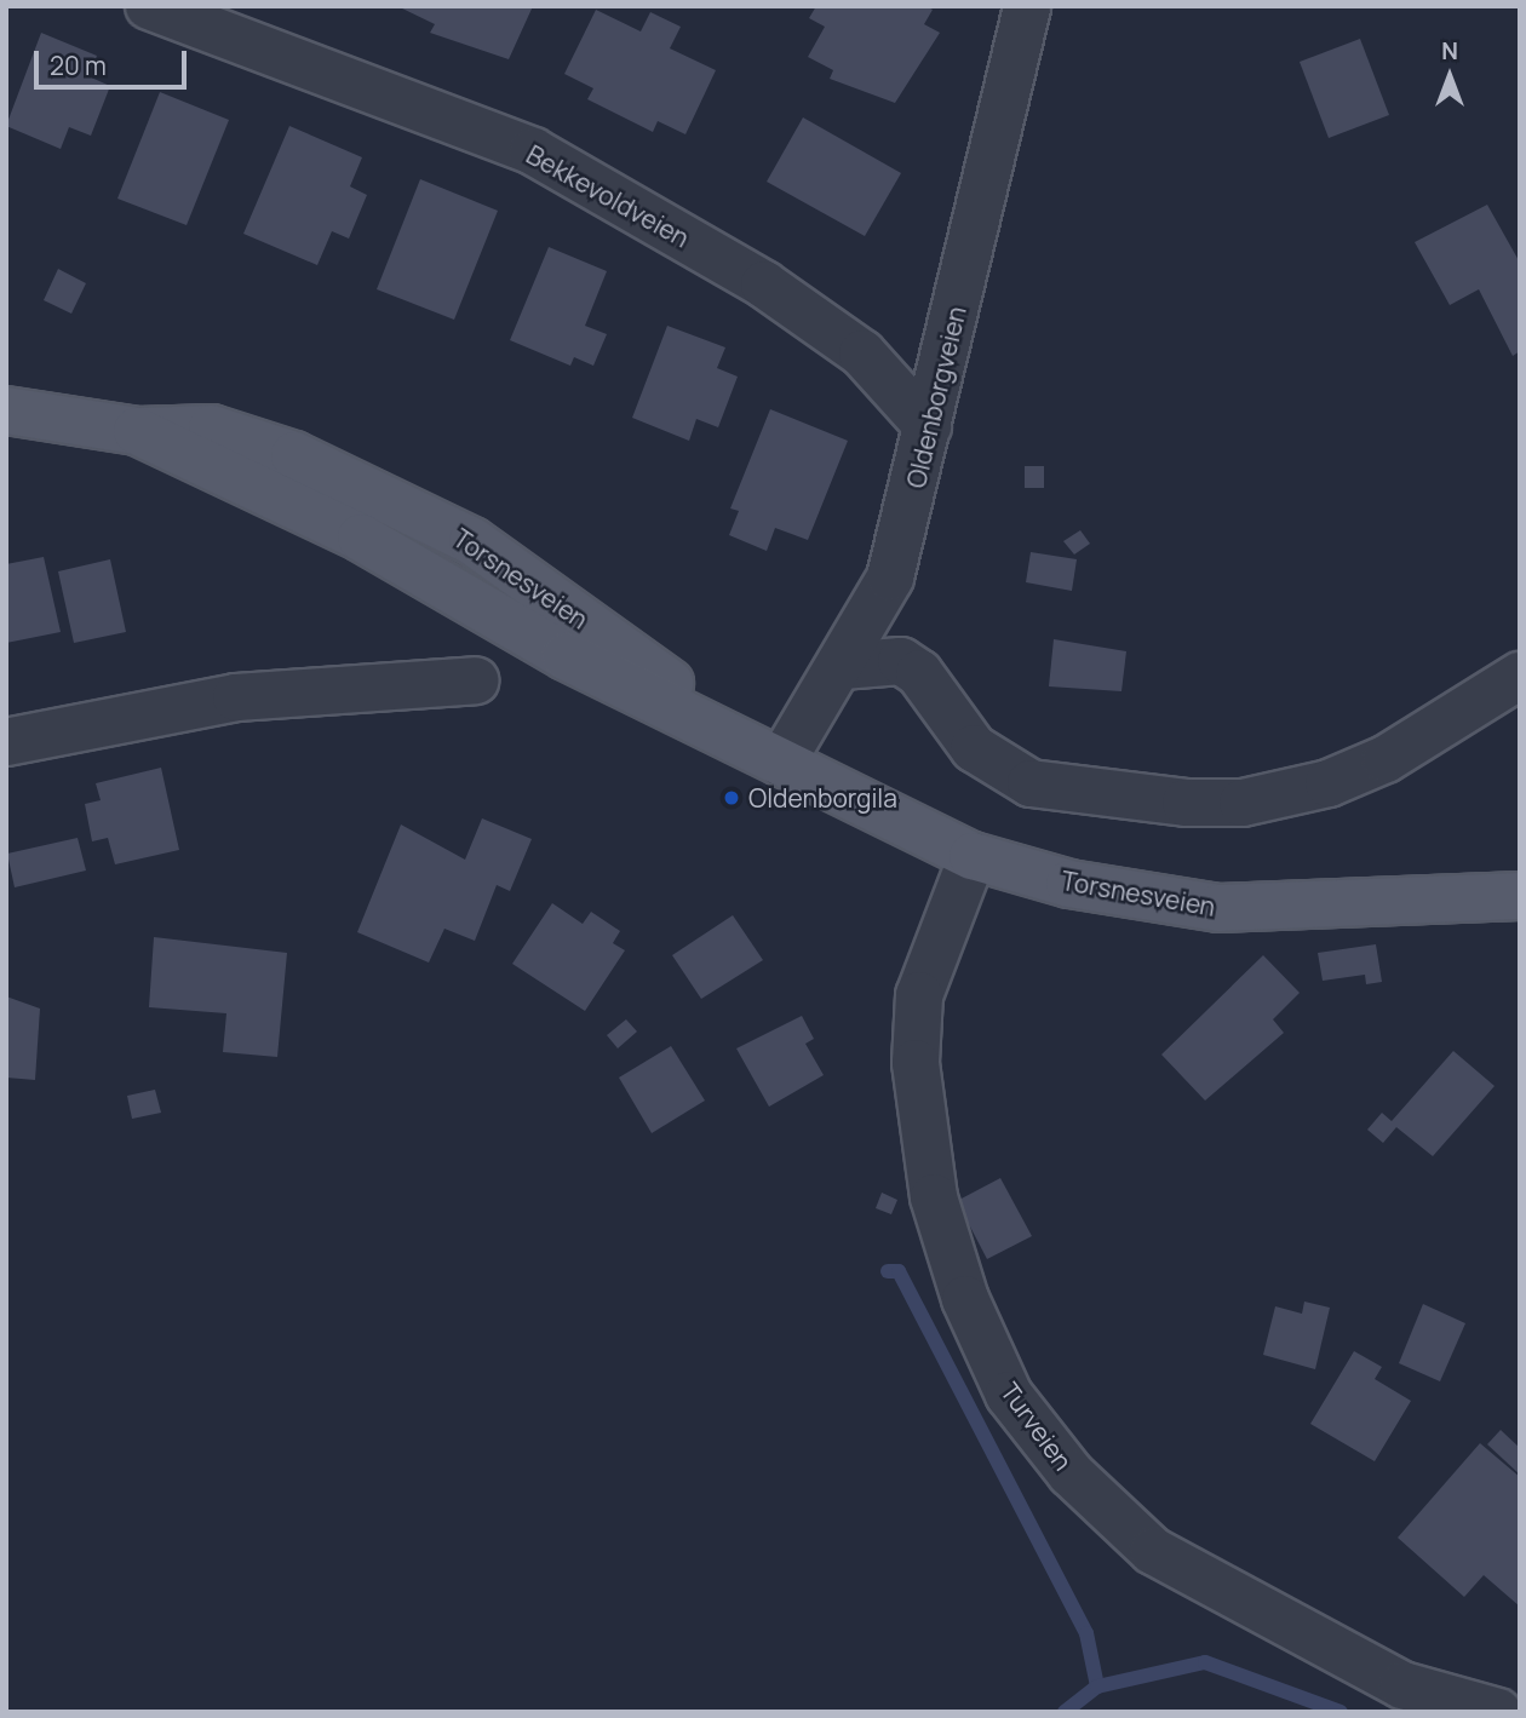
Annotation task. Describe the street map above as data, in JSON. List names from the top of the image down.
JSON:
{
  "streets": {
    "main road": ["Torsnesveien"],
    "street": ["Bekkevoldveien", "Oldenborgveien", "Turveien"]
  },
  "crossings": [
    ["Bekkevoldveien", "Oldenborgveien"],
    ["Oldenborgveien", "Torsnesveien"],
    ["Torsnesveien", "Turveien"]
  ],
  "places": ["Oldenborgila"],
  "scale_bar": "20 m",
  "north": "top"
}
